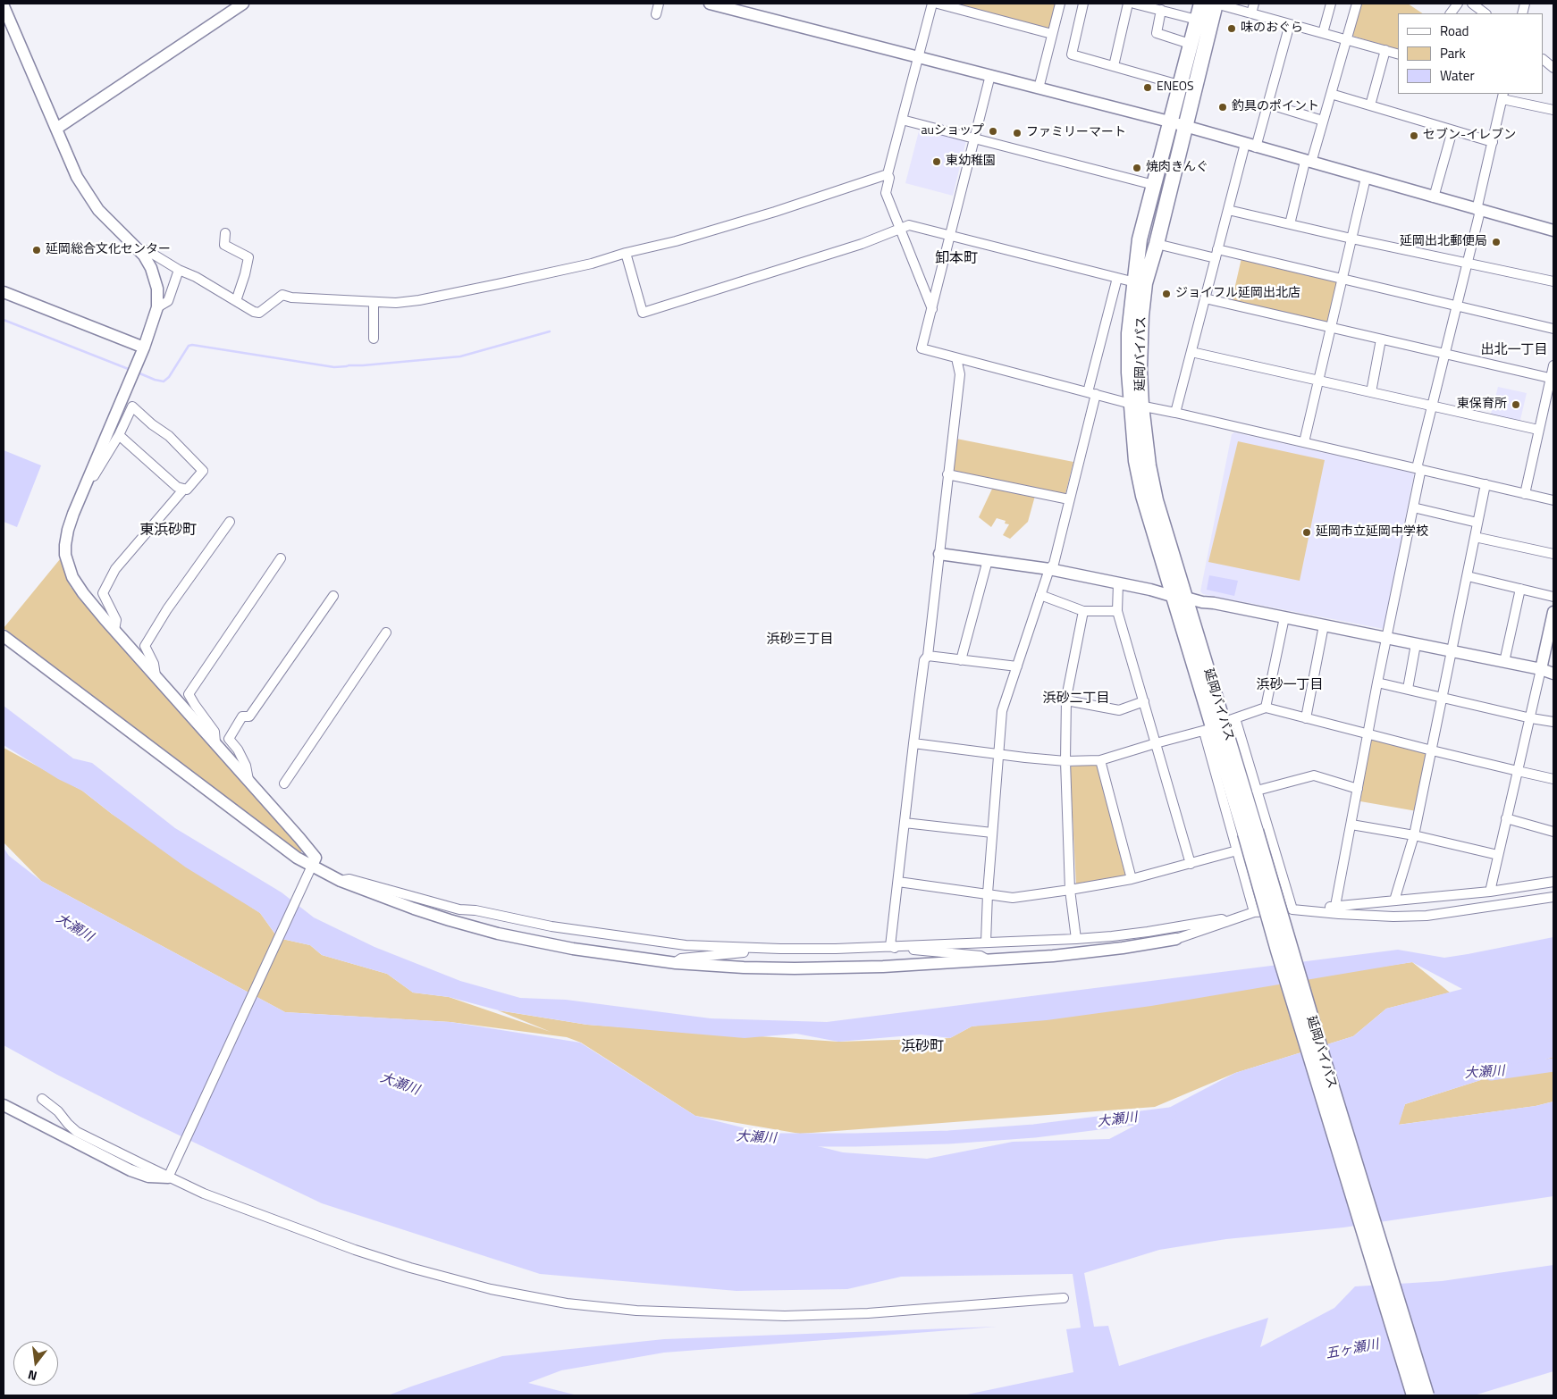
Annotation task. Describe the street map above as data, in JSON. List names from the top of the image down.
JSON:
{
  "streets": {
    "highway": ["延岡バイパス"]
  },
  "districts": [
    "卸本町",
    "出北一丁目",
    "東浜砂町",
    "浜砂三丁目",
    "浜砂一丁目",
    "浜砂二丁目",
    "浜砂町"
  ],
  "water": ["大瀬川", "五ヶ瀬川"],
  "places": [
    "味のおぐら",
    "ENEOS",
    "釣具のポイント",
    "auショップ",
    "ファミリーマート",
    "セブン-イレブン",
    "東幼稚園",
    "焼肉きんぐ",
    "延岡出北郵便局",
    "延岡総合文化センター",
    "ジョイフル延岡出北店",
    "東保育所",
    "延岡市立延岡中学校"
  ],
  "legend": ["Road", "Park", "Water"],
  "north": "bottom"
}
